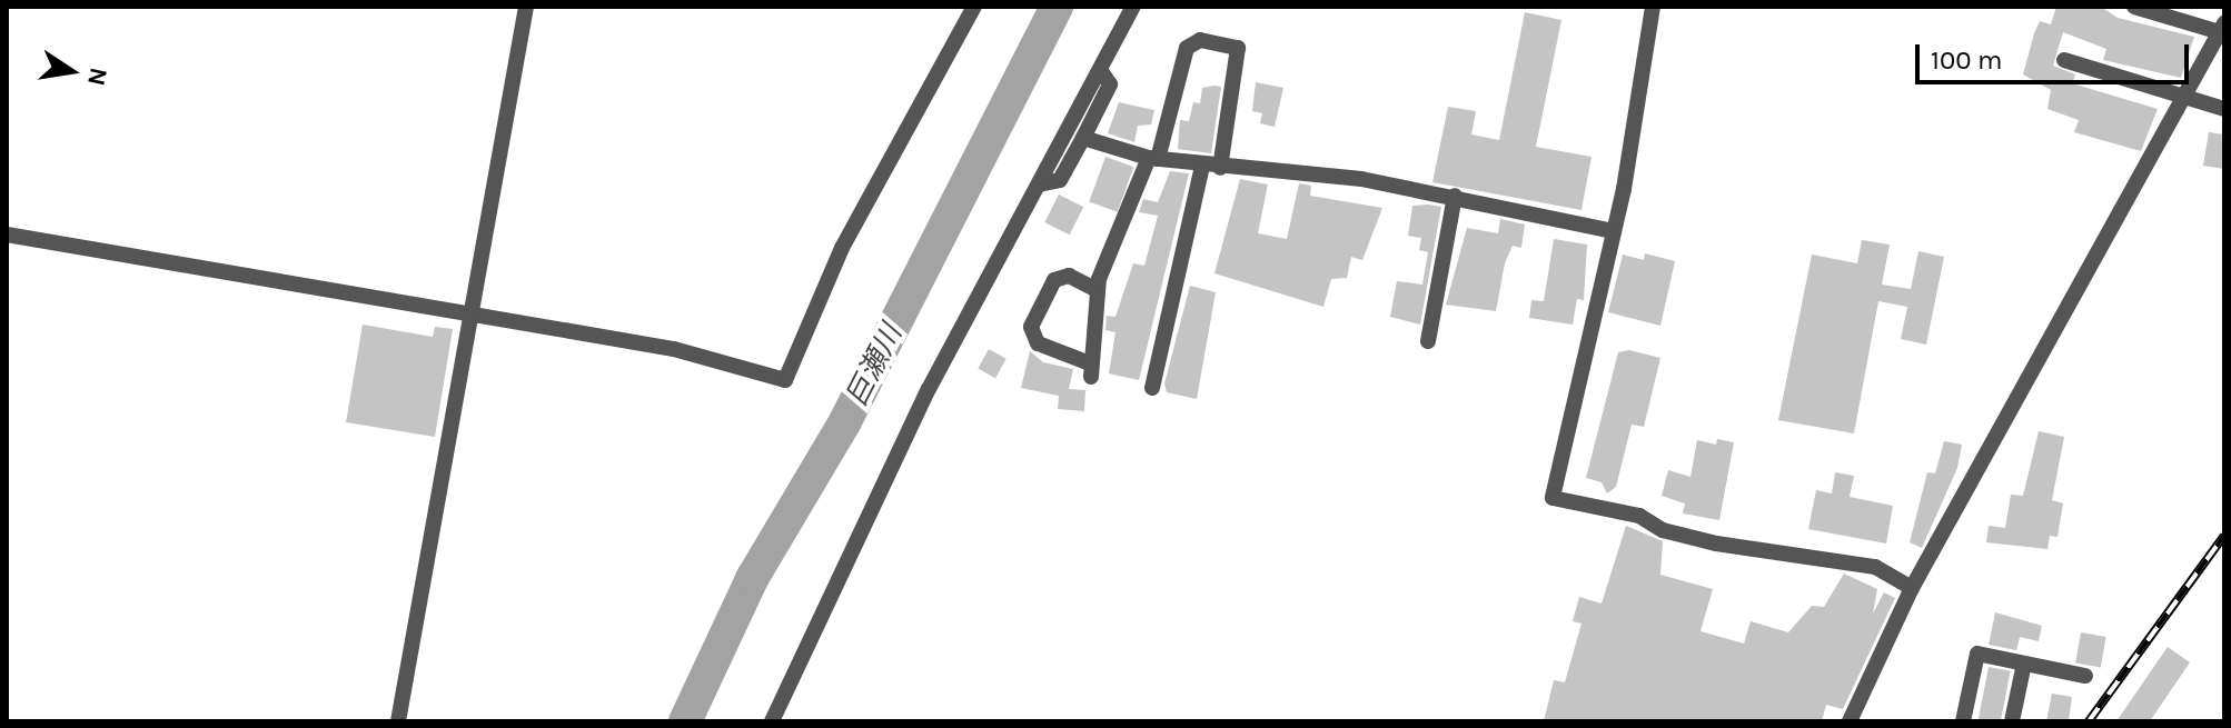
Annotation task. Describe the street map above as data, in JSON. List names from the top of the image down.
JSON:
{
  "water": ["巨瀬川"],
  "scale_bar": "100 m",
  "north": "right"
}
